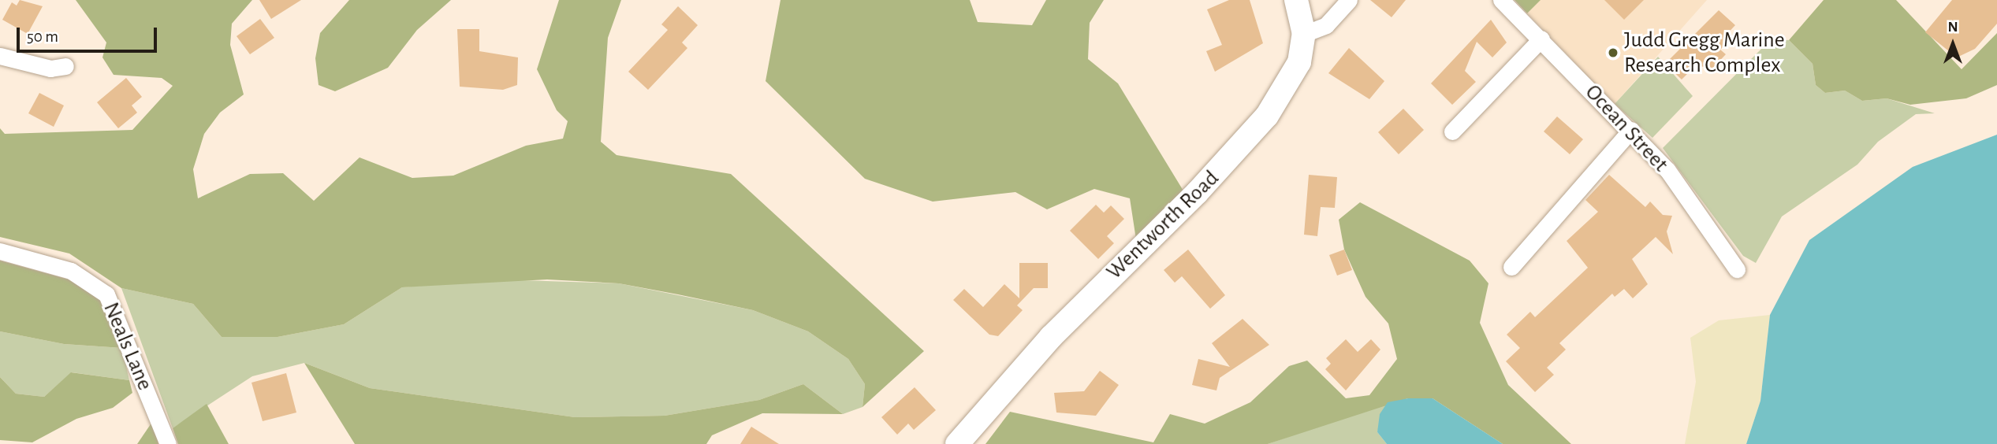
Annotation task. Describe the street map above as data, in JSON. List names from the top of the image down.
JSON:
{
  "streets": {
    "main road": ["Wentworth Road"],
    "street": ["Ocean Street", "Neals Lane"]
  },
  "places": ["Judd Gregg Marine Research Complex"],
  "scale_bar": "50 m",
  "north": "top"
}
